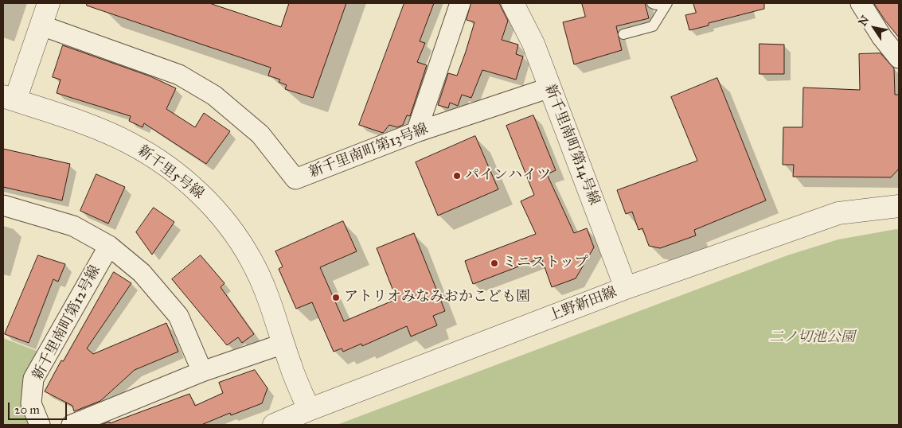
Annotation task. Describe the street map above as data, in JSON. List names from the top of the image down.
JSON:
{
  "streets": {
    "street": [
      "新千里南町第14号線",
      "新千里南町第13号線",
      "新千里5号線",
      "上野新田線",
      "新千里南町第12号線"
    ]
  },
  "crossings": [
    ["新千里南町第14号線", "新千里南町第13号線"],
    ["新千里南町第14号線", "上野新田線"],
    ["新千里5号線", "上野新田線"]
  ],
  "parks": ["二ノ切池公園"],
  "places": ["パインハイツ", "ミニストップ", "アトリオみなみおかこども園"],
  "scale_bar": "20 m",
  "north": "top left"
}
